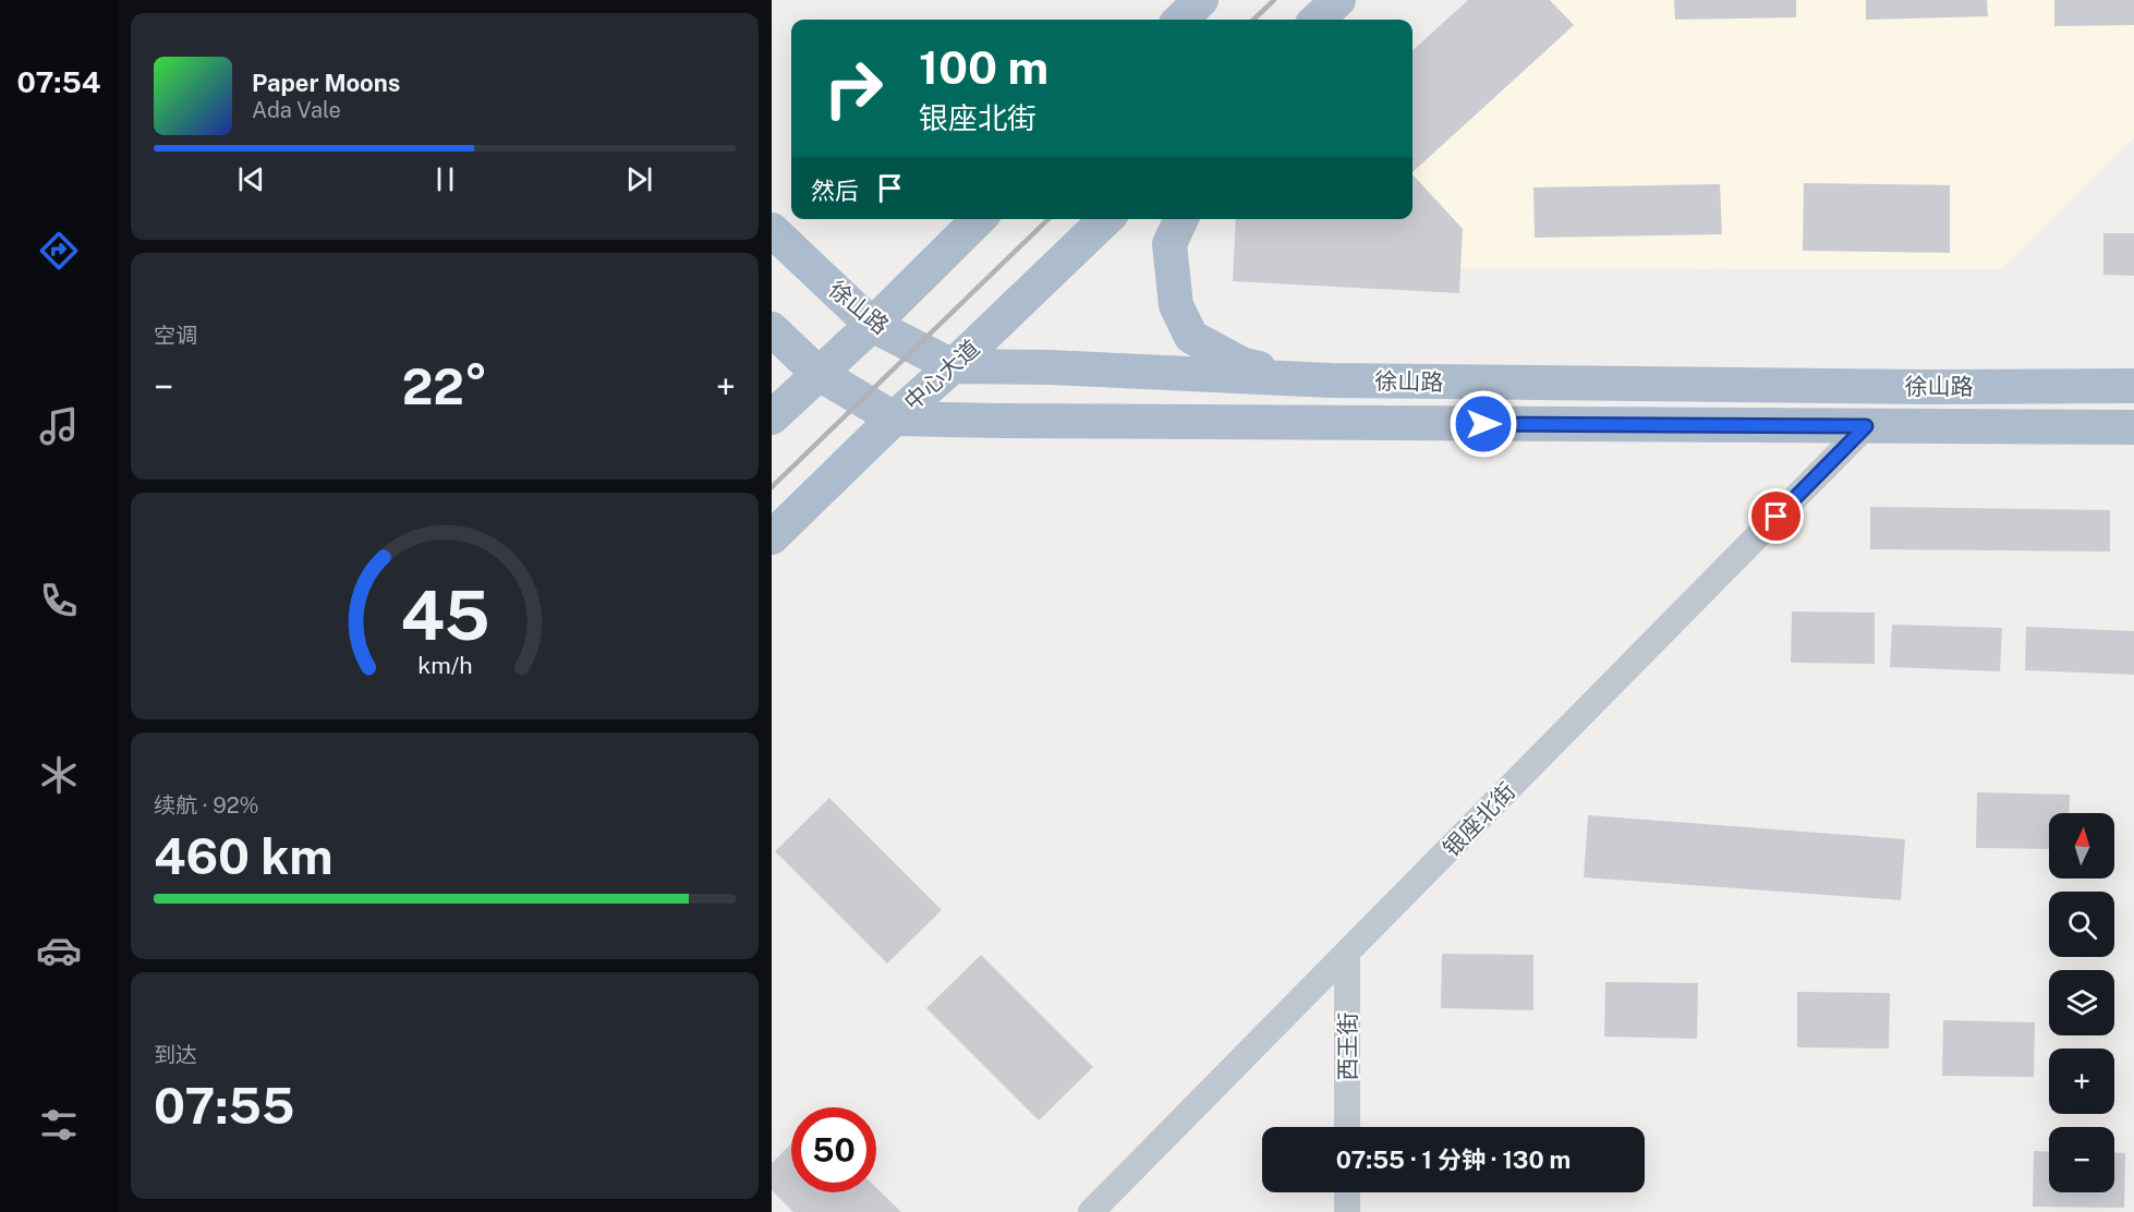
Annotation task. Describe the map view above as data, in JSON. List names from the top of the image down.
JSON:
{
  "streets": {
    "main road": ["徐山路", "中心大道"],
    "street": ["银座北街", "西王街"]
  },
  "crossings": [
    ["徐山路", "中心大道"],
    ["徐山路", "银座北街"],
    ["银座北街", "西王街"]
  ],
  "north": "top",
  "page": {
    "tabs": "07:54",
    "turn": ["100 m", "银座北街"],
    "song": ["Paper Moons", "Ada Vale"],
    "then": "然后",
    "tile": [
      "空调",
      ["续航 · 92%", "460 km"],
      ["到达", "07:55"]
    ],
    "heat": ["−", "22°", "+"],
    "map_buttons": ["+", "−"],
    "limit": "50",
    "trip": "07:55 · 1 分钟 · 130 m",
    "gauge": ["45", "km/h"]
  }
}
